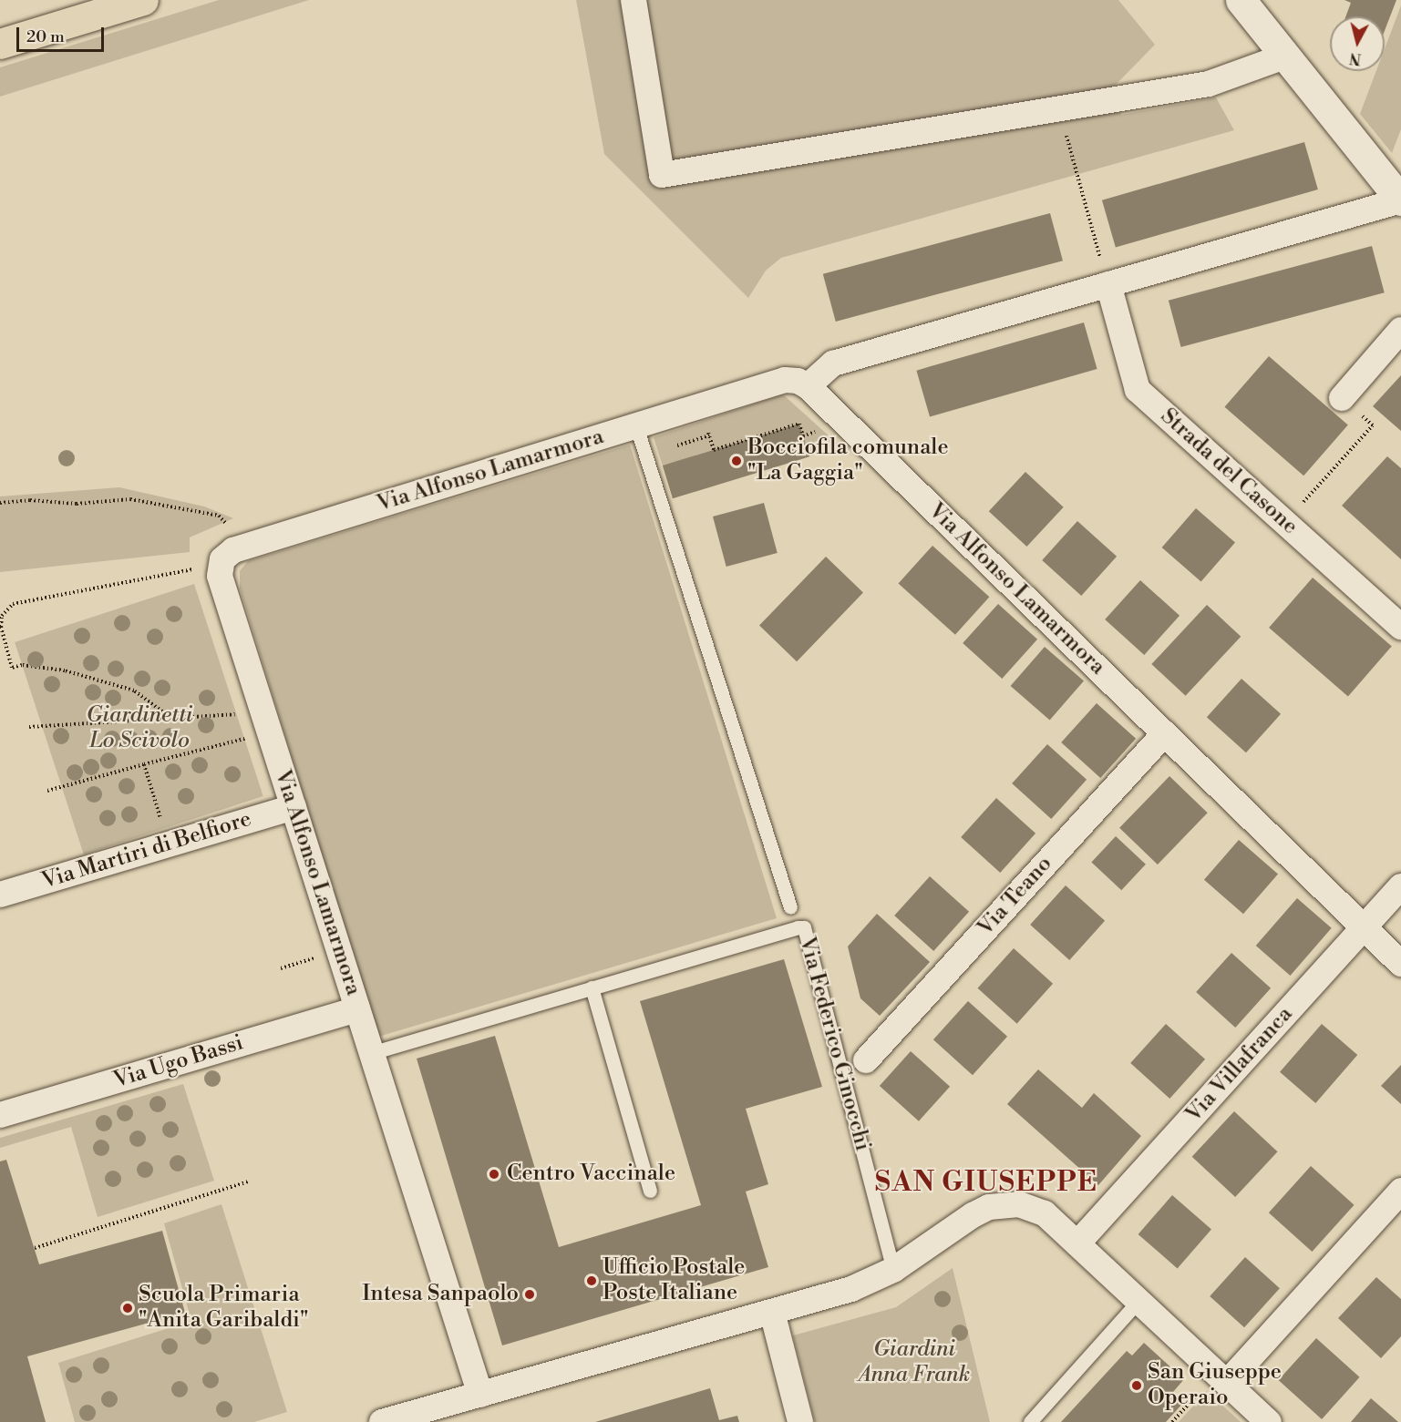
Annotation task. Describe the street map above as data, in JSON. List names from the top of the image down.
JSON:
{
  "streets": {
    "street": [
      "Via Alfonso Lamarmora",
      "Strada del Casone",
      "Via Martiri di Belfiore",
      "Via Teano",
      "Via Ugo Bassi",
      "Via Villafranca"
    ],
    "lane": ["Via Federico Ginocchi"]
  },
  "crossings": [
    ["Via Alfonso Lamarmora", "Via Martiri di Belfiore"],
    ["Via Alfonso Lamarmora", "Via Teano"],
    ["Via Alfonso Lamarmora", "Via Federico Ginocchi"],
    ["Via Alfonso Lamarmora", "Via Ugo Bassi"],
    ["Via Alfonso Lamarmora", "Via Villafranca"]
  ],
  "districts": ["SAN GIUSEPPE"],
  "parks": ["Giardinetti Lo Scivolo", "Giardini Anna Frank"],
  "places": [
    "Bocciofila comunale \"La Gaggia\"",
    "Centro Vaccinale",
    "Ufficio Postale Poste Italiane",
    "Intesa Sanpaolo",
    "Scuola Primaria \"Anita Garibaldi\"",
    "San Giuseppe Operaio"
  ],
  "scale_bar": "20 m",
  "north": "bottom"
}
